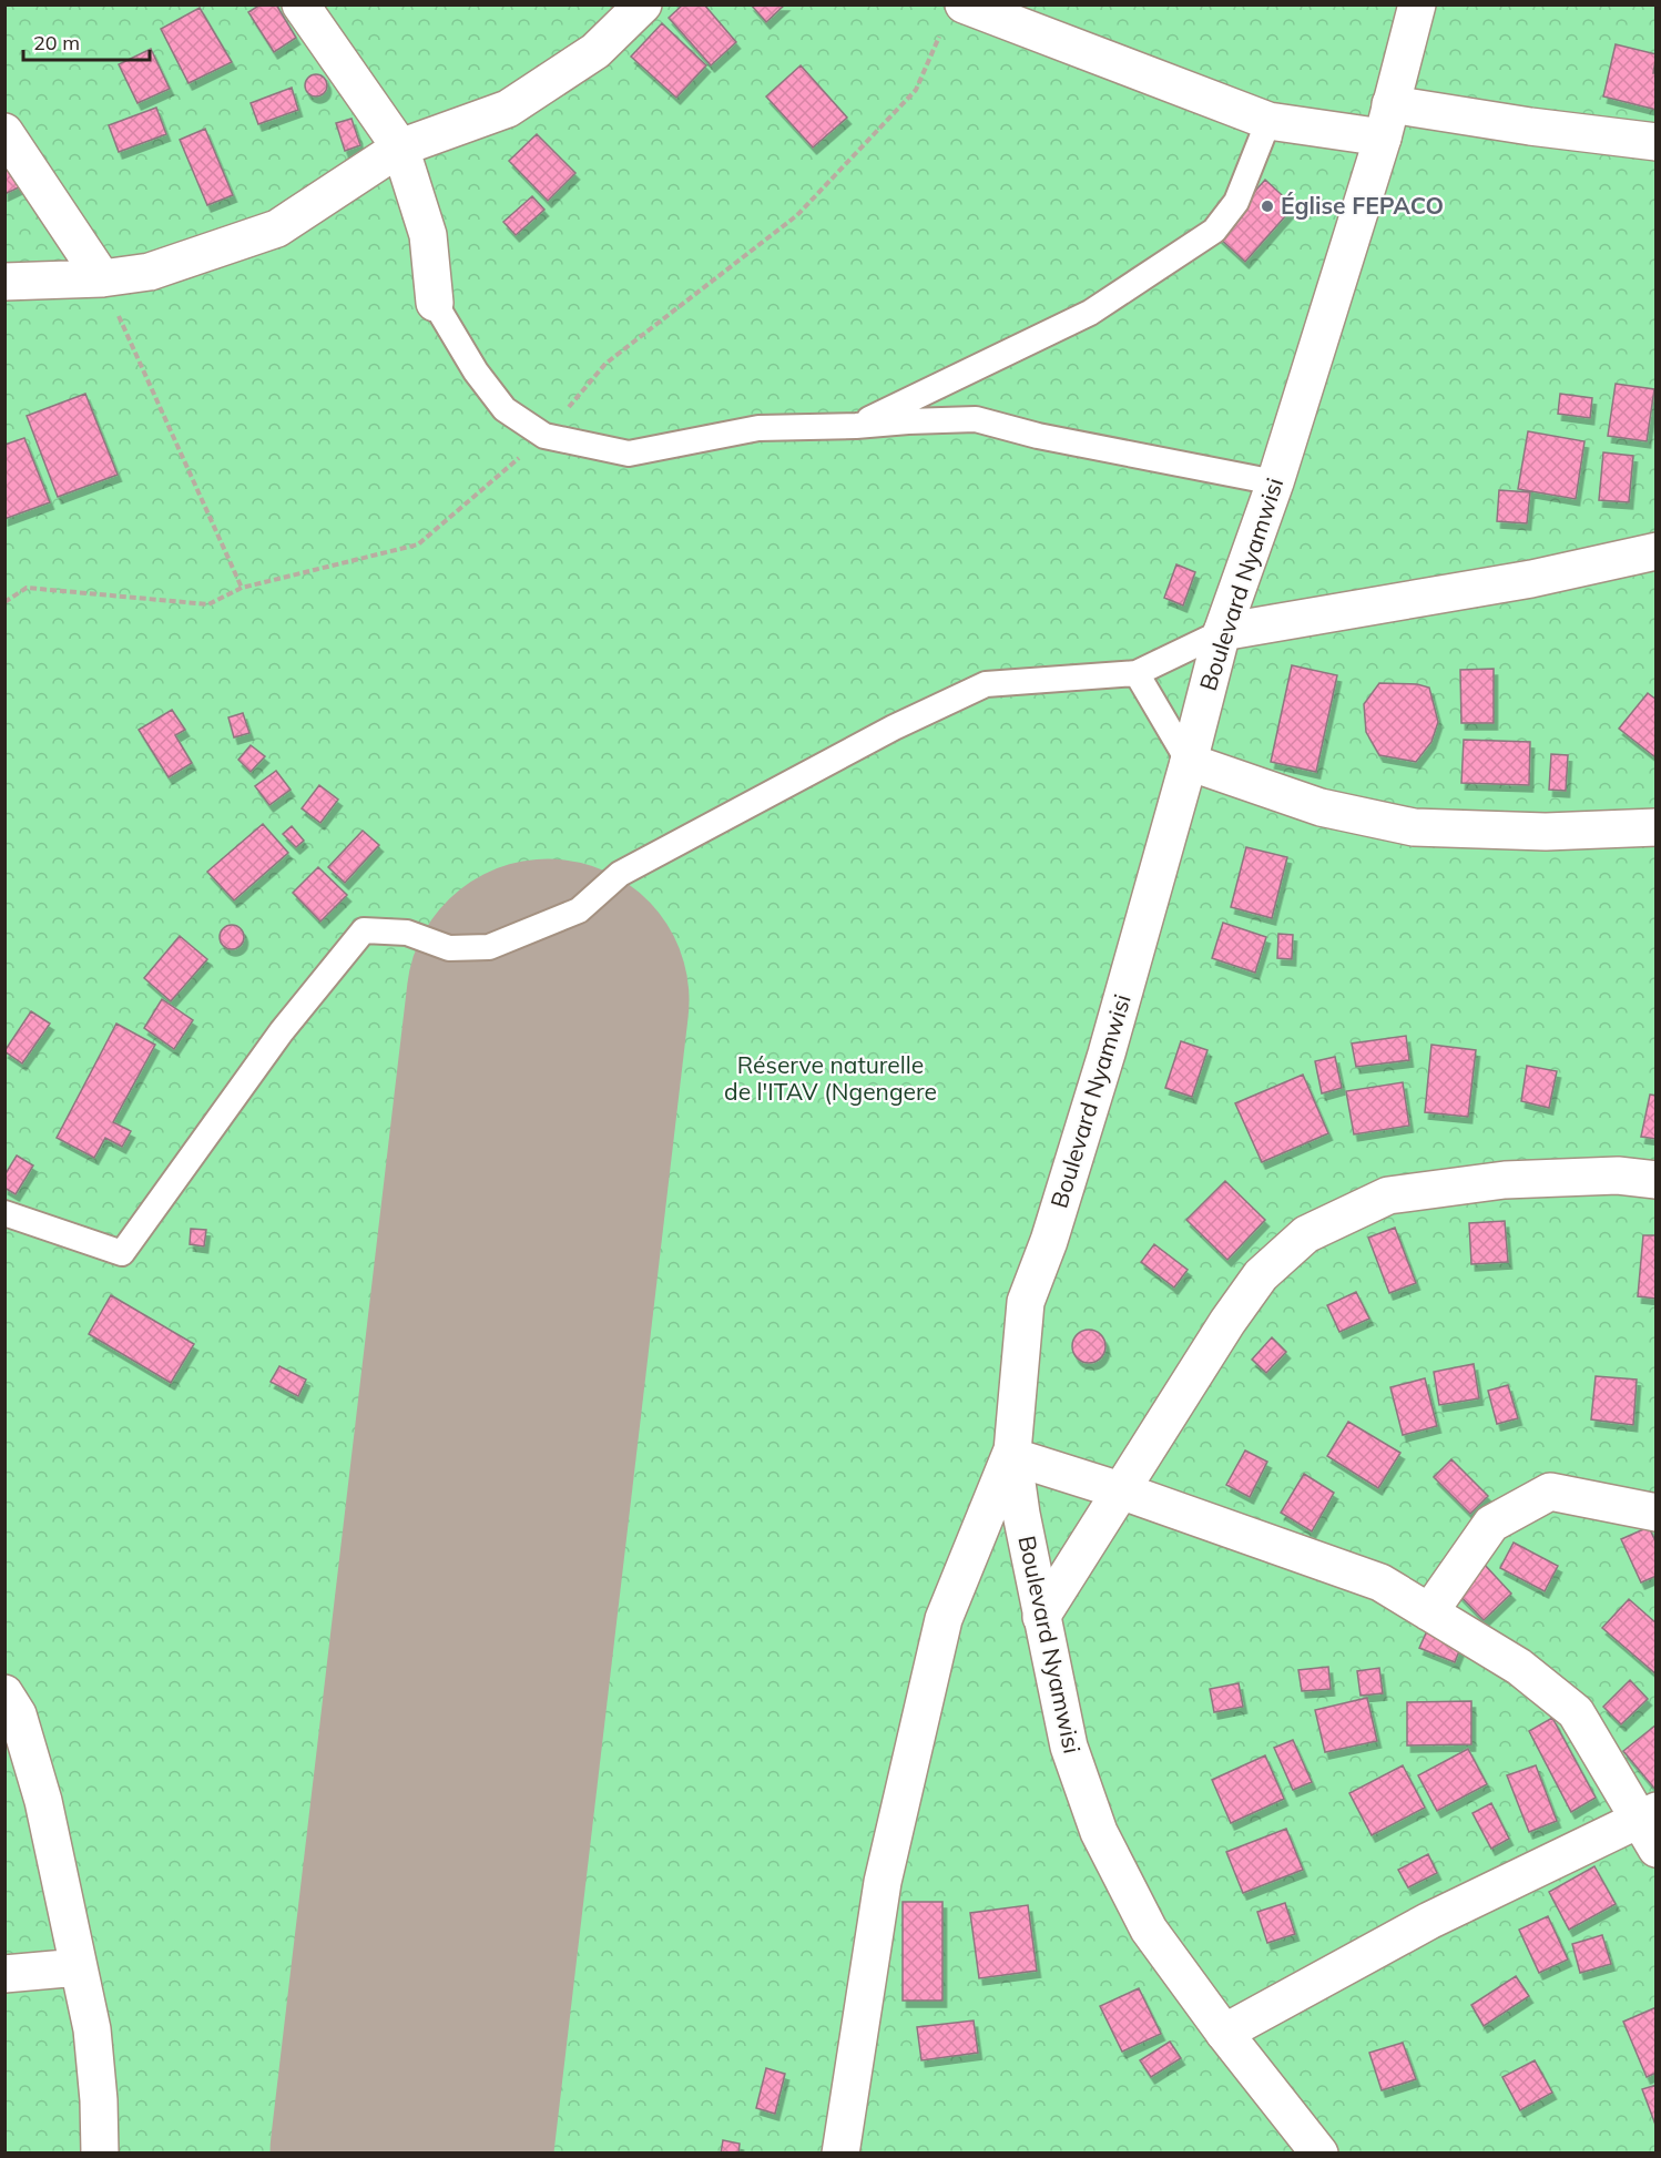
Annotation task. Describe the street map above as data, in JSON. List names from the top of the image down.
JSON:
{
  "streets": {
    "street": ["Boulevard Nyamwisi"]
  },
  "parks": ["Réserve naturelle de l'ITAV (Ngengere"],
  "places": ["Église FEPACO"],
  "scale_bar": "20 m"
}
